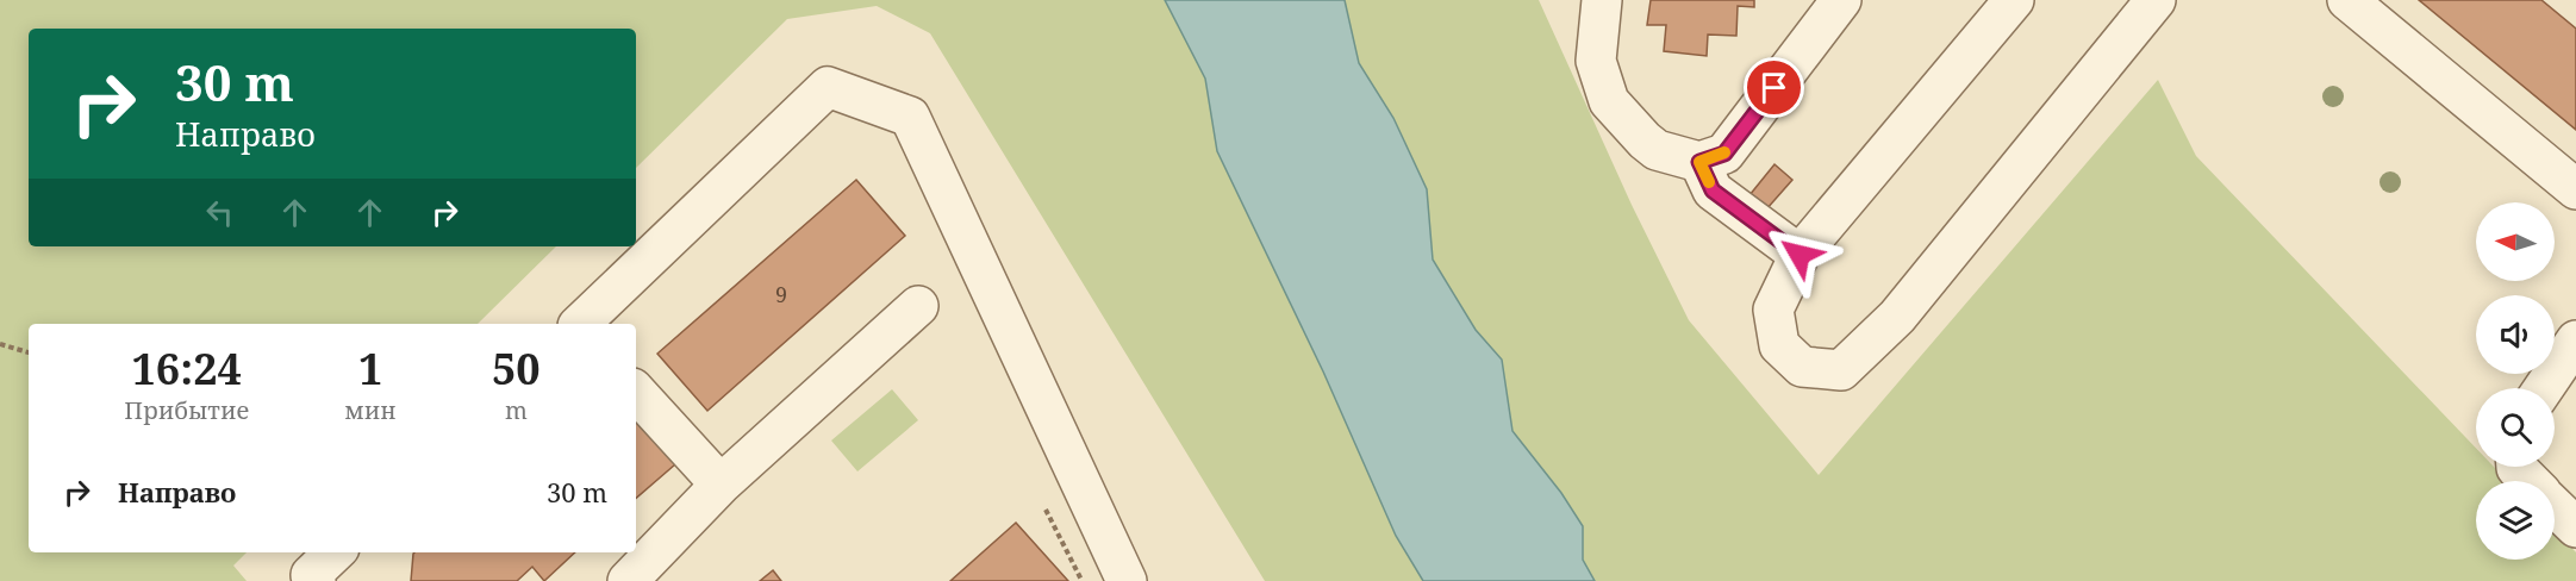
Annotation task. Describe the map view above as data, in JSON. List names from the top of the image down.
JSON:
{
  "house_numbers": ["9"],
  "north": "left",
  "page": {
    "turn": ["30 m", "Направо"],
    "eta": [
      "16:24",
      "Прибытие",
      "1",
      "мин",
      "50",
      "m"
    ],
    "list": [
      {
        "name": "Направо",
        "value": "30 m"
      }
    ]
  }
}
